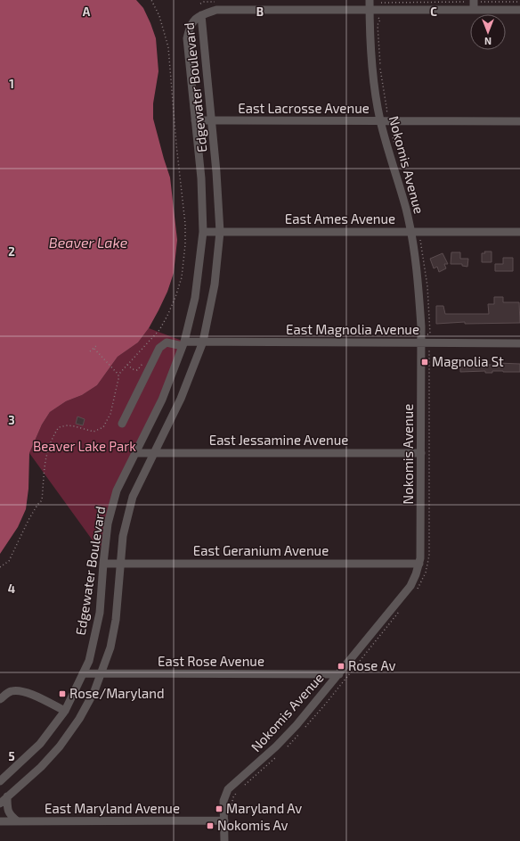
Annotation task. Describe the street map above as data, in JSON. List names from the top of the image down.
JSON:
{
  "streets": {
    "street": [
      "Edgewater Boulevard",
      "East Lacrosse Avenue",
      "Nokomis Avenue",
      "East Ames Avenue",
      "East Magnolia Avenue",
      "East Jessamine Avenue",
      "East Geranium Avenue",
      "East Rose Avenue",
      "East Maryland Avenue"
    ]
  },
  "crossings": [
    ["Edgewater Boulevard", "East Lacrosse Avenue"],
    ["Edgewater Boulevard", "East Ames Avenue"],
    ["Edgewater Boulevard", "East Magnolia Avenue"],
    ["Edgewater Boulevard", "East Jessamine Avenue"],
    ["Edgewater Boulevard", "East Geranium Avenue"],
    ["Edgewater Boulevard", "East Rose Avenue"],
    ["East Lacrosse Avenue", "Nokomis Avenue"],
    ["Nokomis Avenue", "East Ames Avenue"],
    ["Nokomis Avenue", "East Magnolia Avenue"],
    ["Nokomis Avenue", "East Jessamine Avenue"],
    ["Nokomis Avenue", "East Geranium Avenue"],
    ["Nokomis Avenue", "East Rose Avenue"],
    ["Nokomis Avenue", "East Maryland Avenue"]
  ],
  "water": ["Beaver Lake"],
  "parks": ["Beaver Lake Park"],
  "places": {
    "transit": [
      "Magnolia St",
      "Rose Av",
      "Rose/Maryland",
      "Maryland Av",
      "Nokomis Av"
    ]
  },
  "north": "bottom",
  "grid": {
    "columns": ["A", "B", "C"],
    "rows": [
      "1",
      "2",
      "3",
      "4",
      "5"
    ]
  }
}
